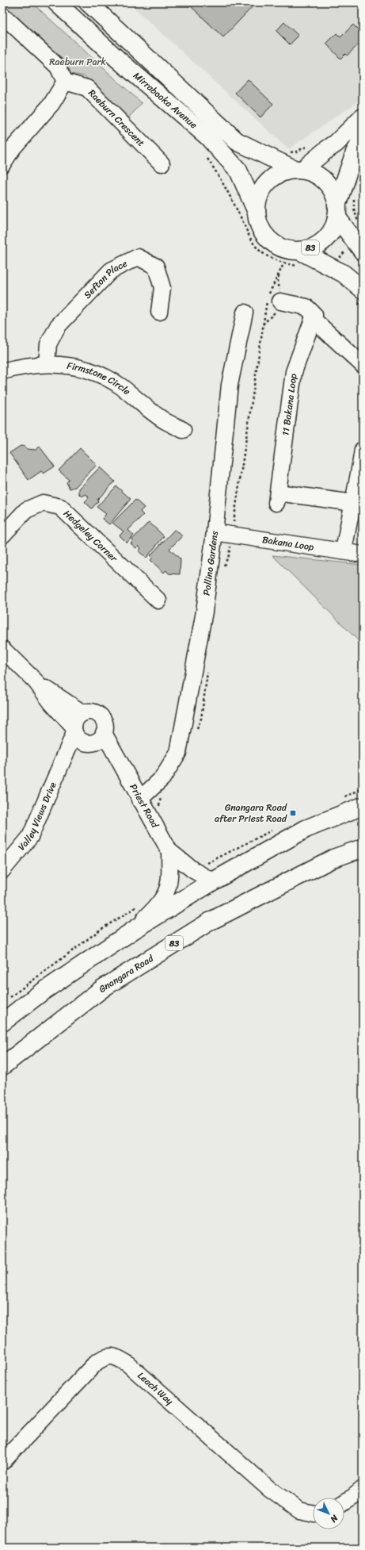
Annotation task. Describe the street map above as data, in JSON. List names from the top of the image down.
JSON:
{
  "streets": {
    "main road": ["Mirrabooka Avenue", "83", "Gnangara Road"],
    "street": [
      "Raeburn Crescent",
      "Sefton Place",
      "Firmstone Circle",
      "11 Bakana Loop",
      "Hedgeley Corner",
      "Bakana Loop",
      "Pollino Gardens",
      "Priest Road",
      "Valley Views Drive",
      "Leach Way"
    ]
  },
  "crossings": [
    ["Mirrabooka Avenue", "83"],
    ["Sefton Place", "Firmstone Circle"],
    ["Bakana Loop", "Pollino Gardens"],
    ["Pollino Gardens", "Priest Road"],
    ["Priest Road", "Valley Views Drive"]
  ],
  "parks": ["Raeburn Park"],
  "places": {
    "transit": ["Gnangara Road after Priest Road"]
  },
  "north": "bottom right"
}
